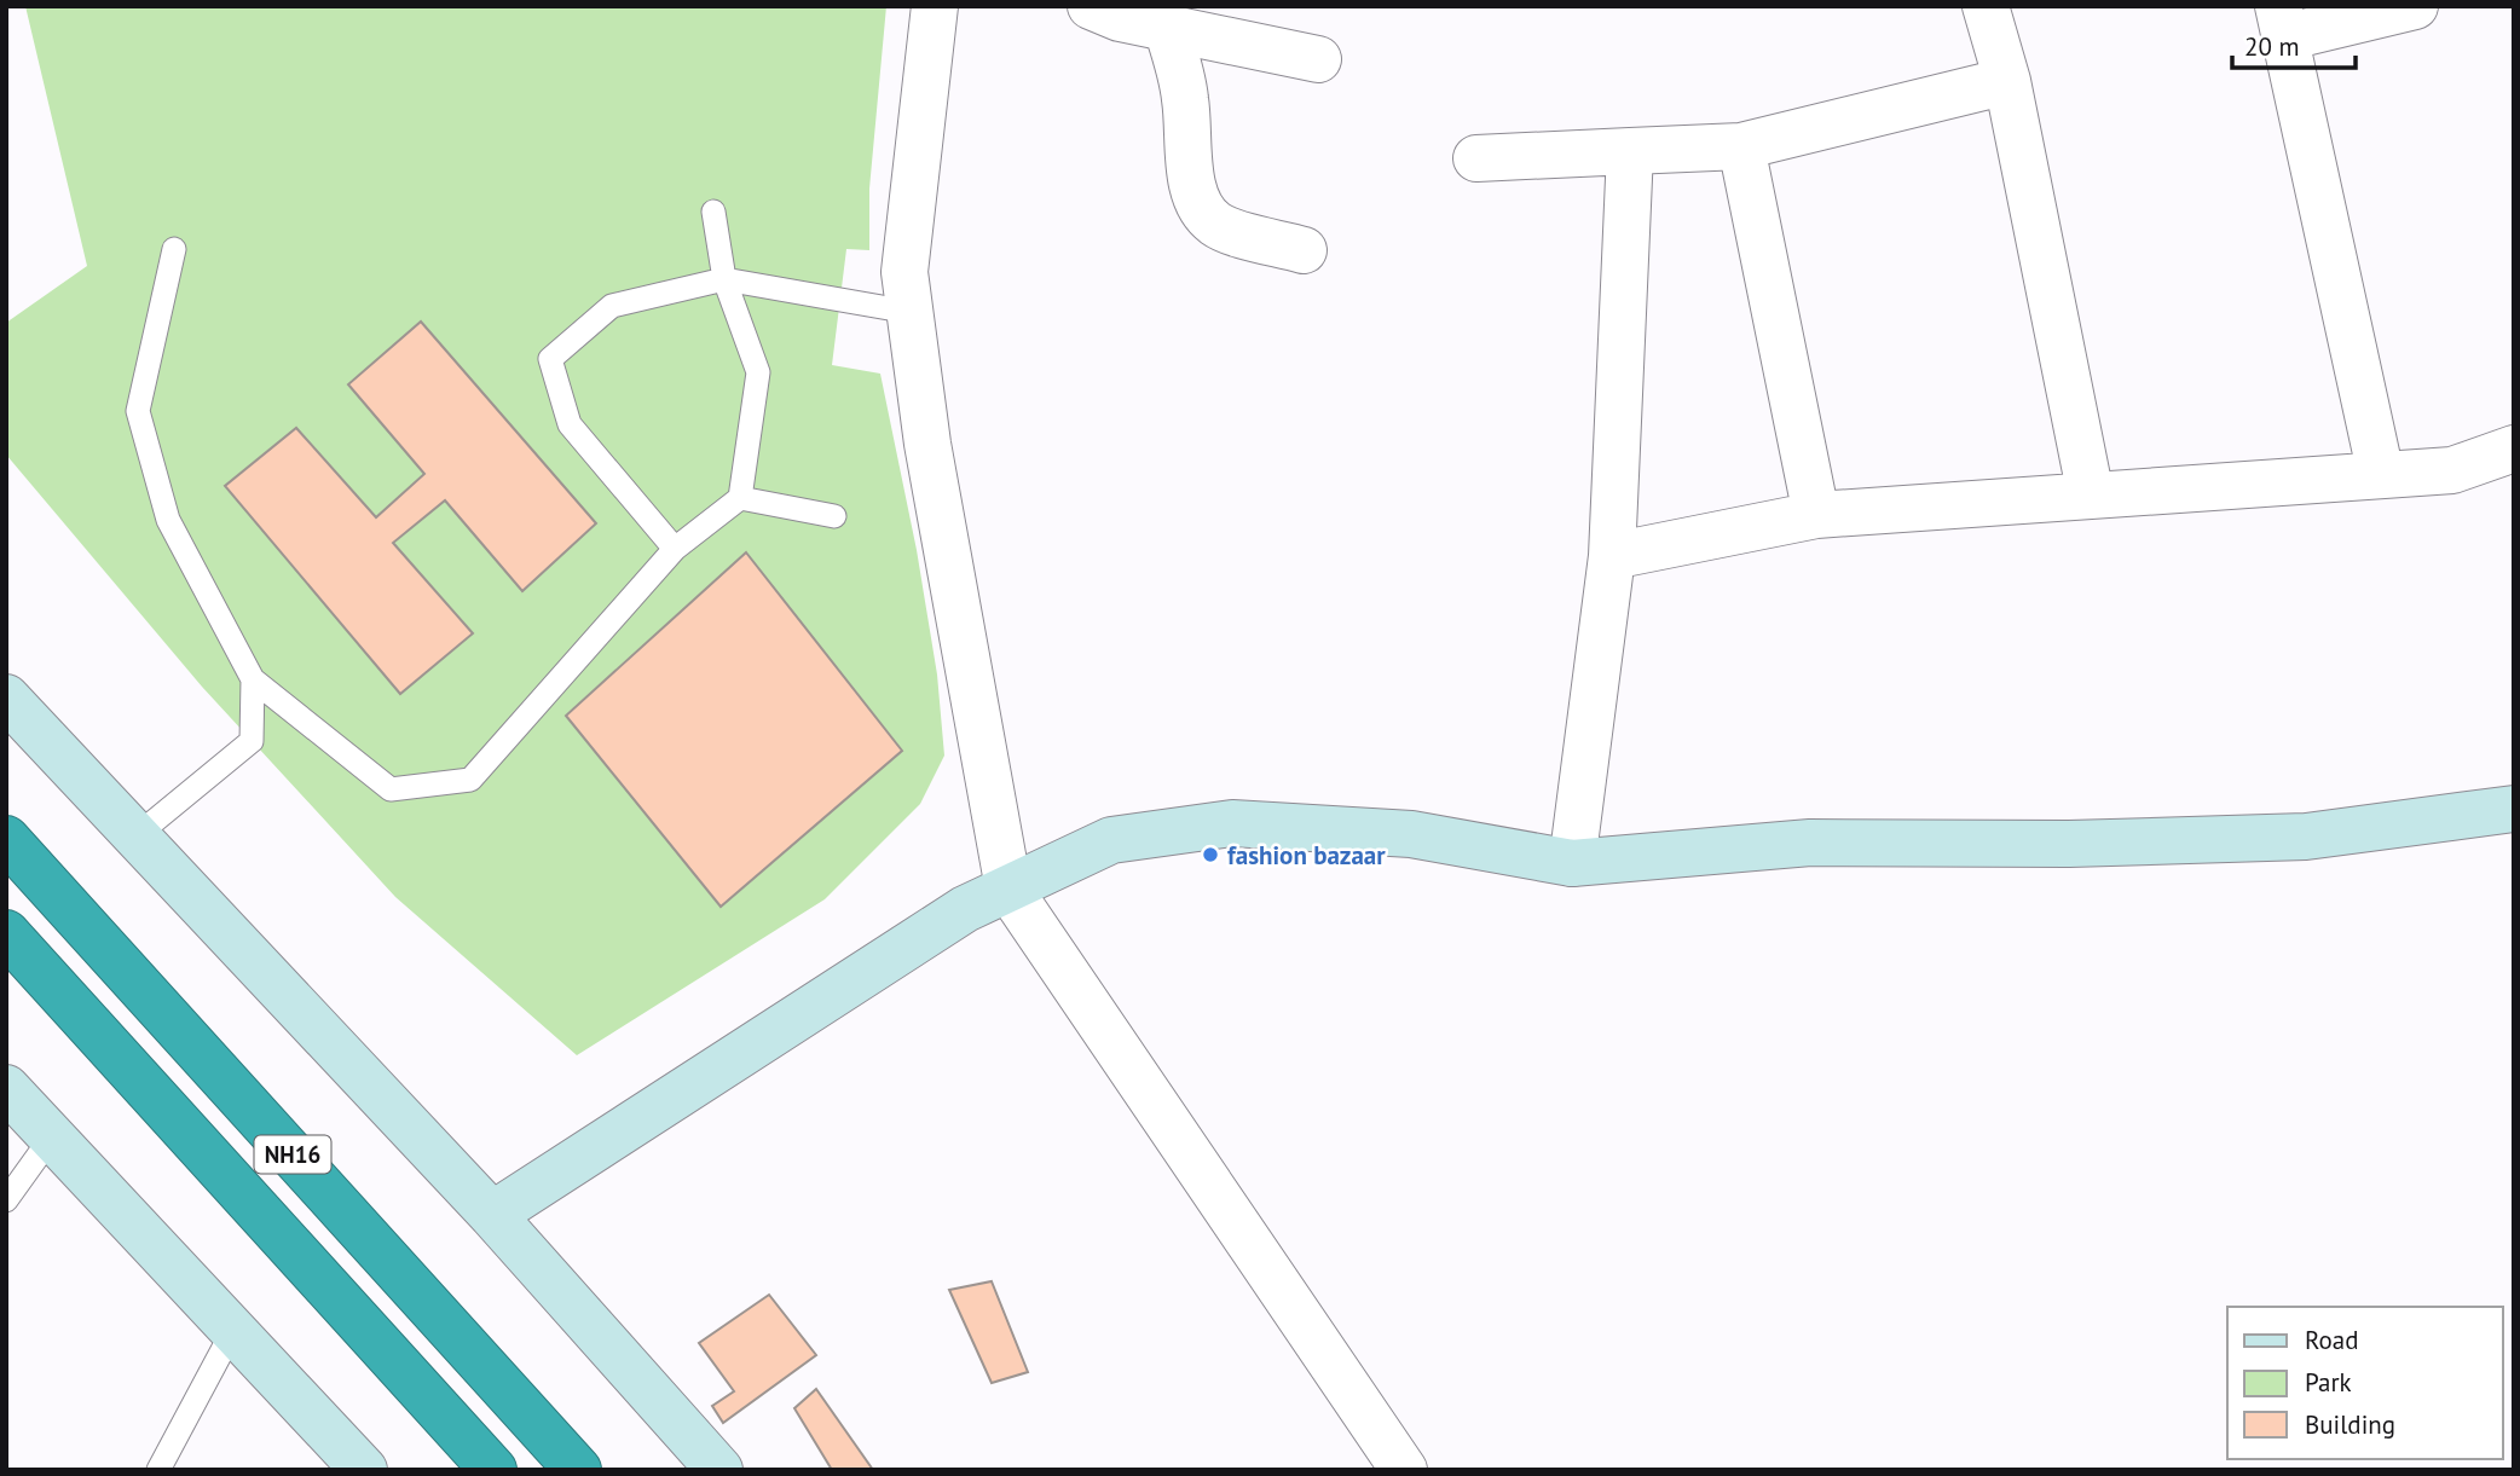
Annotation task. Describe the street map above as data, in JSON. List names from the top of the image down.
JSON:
{
  "streets": {
    "highway": ["NH16"]
  },
  "places": ["fashion bazaar"],
  "legend": ["Road", "Park", "Building"],
  "scale_bar": "20 m"
}
